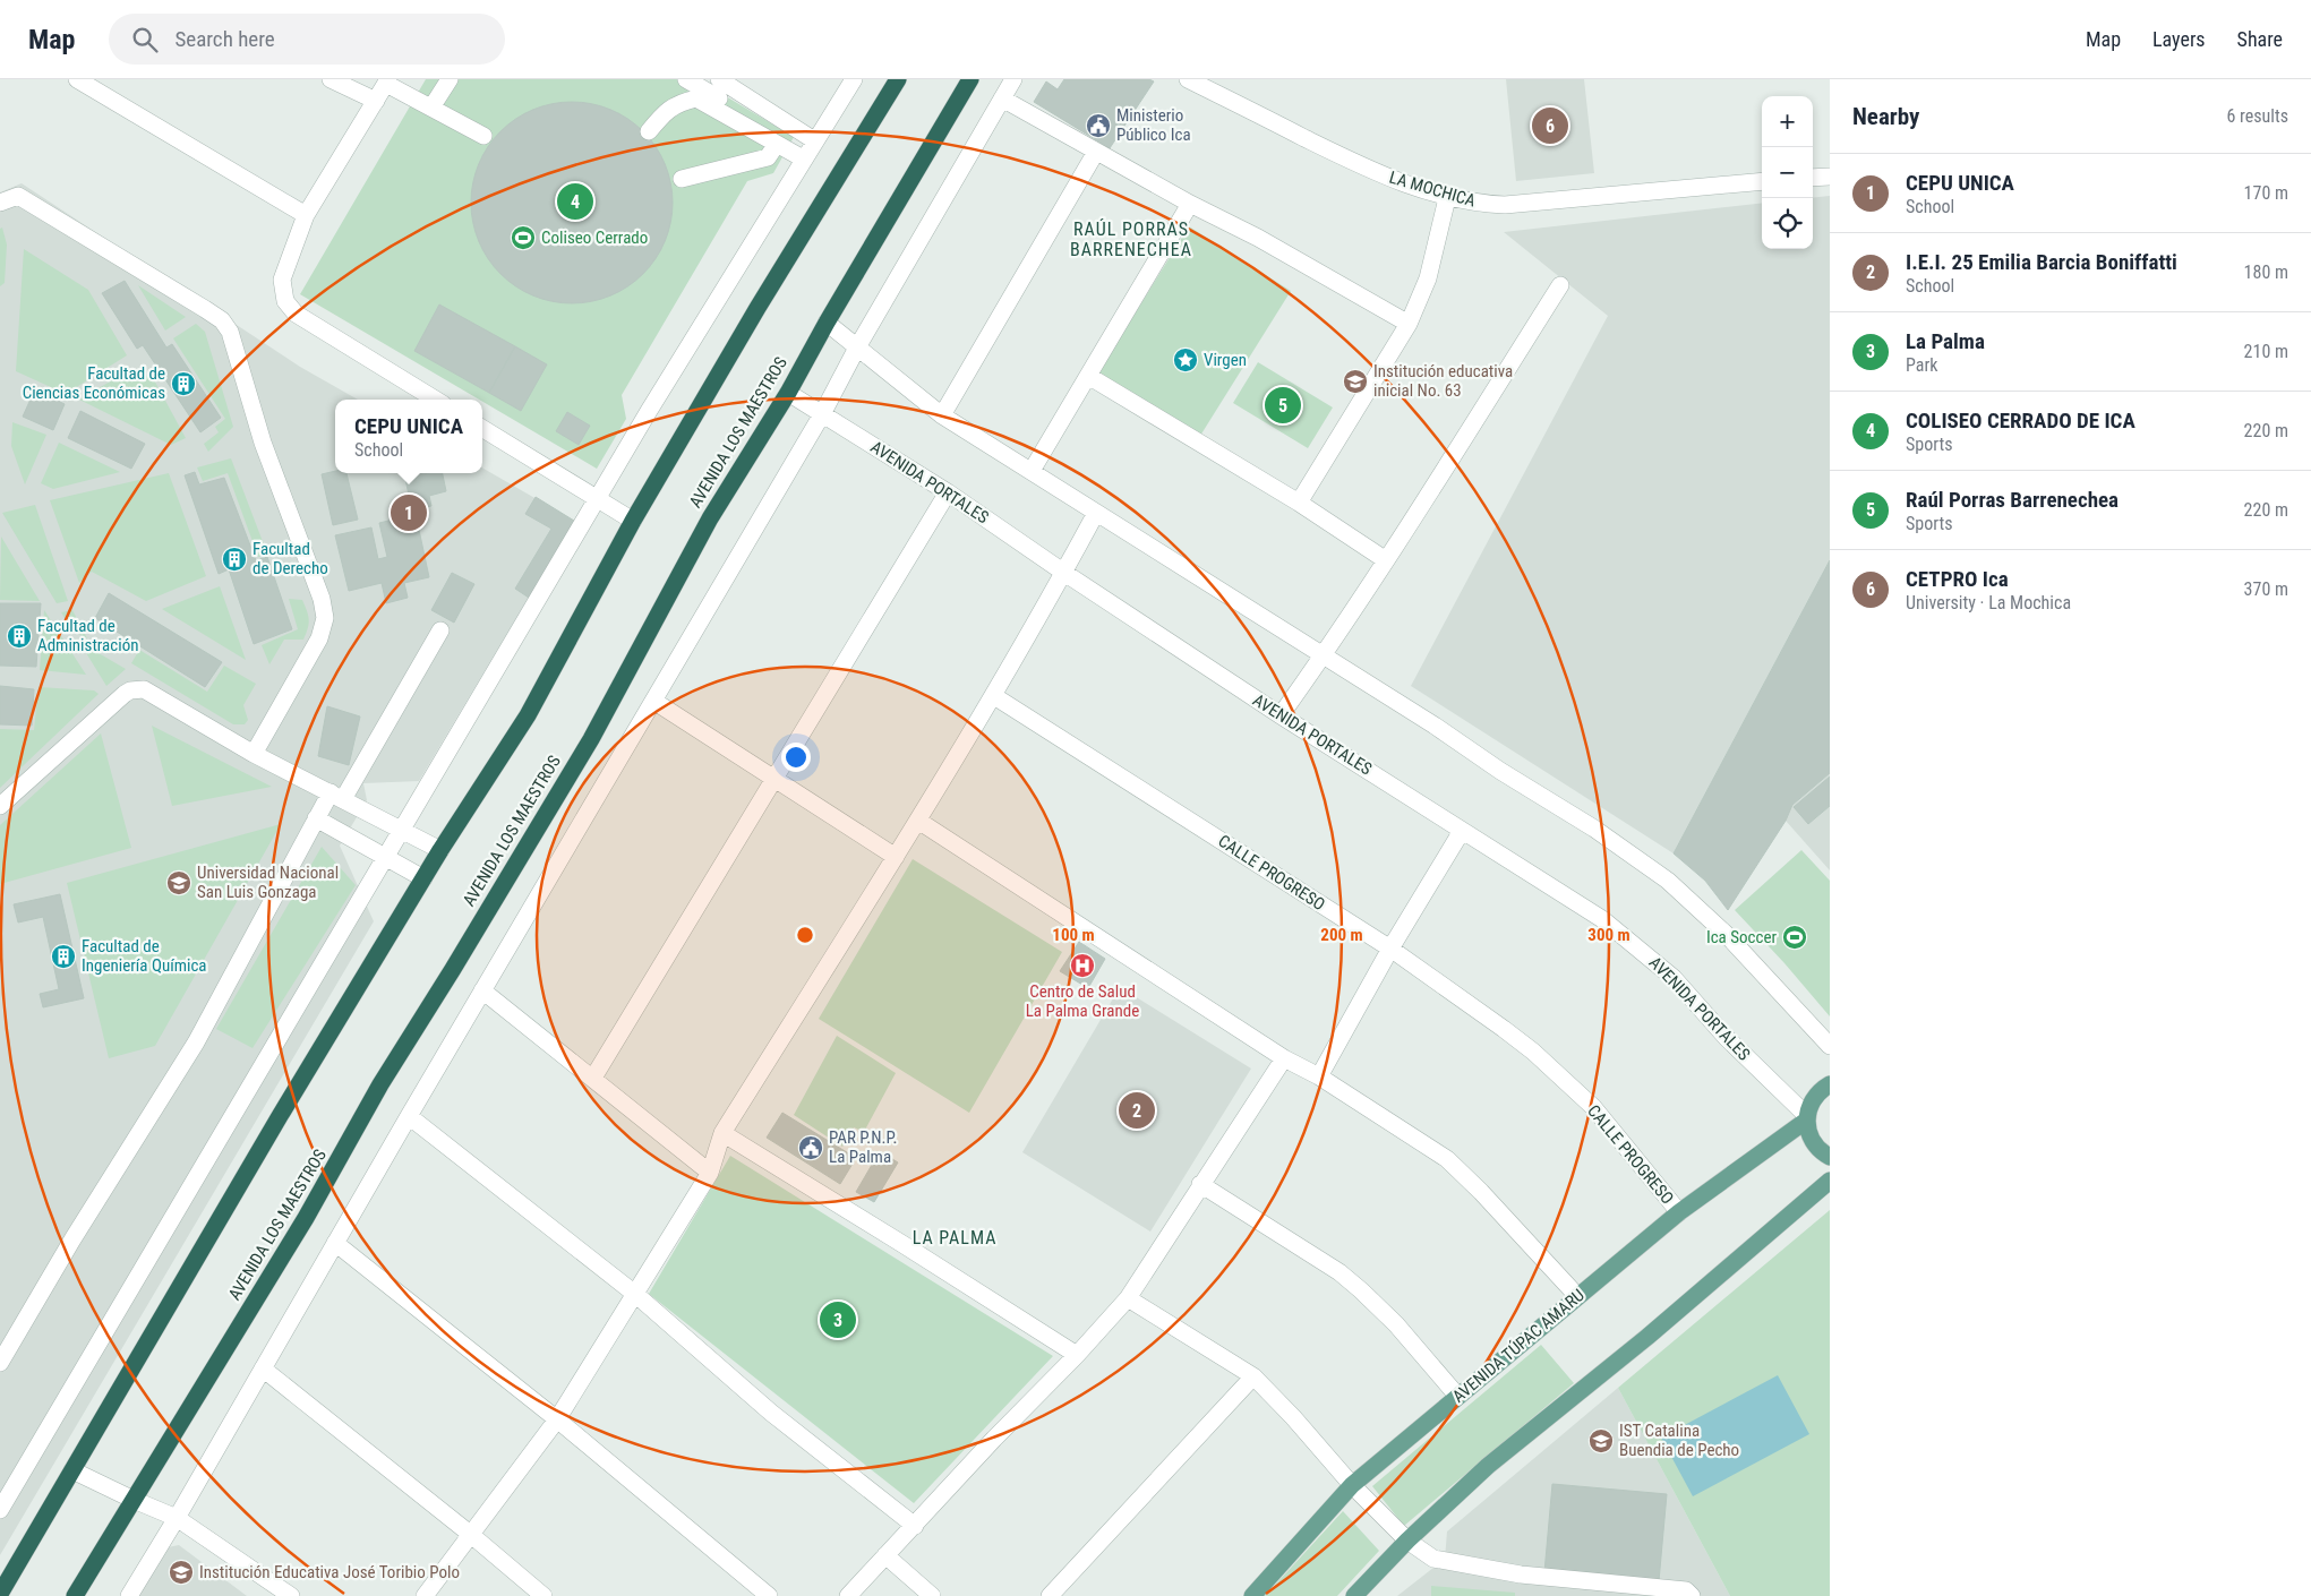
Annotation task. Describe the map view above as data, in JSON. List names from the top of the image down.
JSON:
{
  "streets": {
    "highway": ["AVENIDA LOS MAESTROS"],
    "main road": ["AVENIDA TÚPAC AMARU"],
    "street": ["LA MOCHICA", "AVENIDA PORTALES", "CALLE PROGRESO"]
  },
  "crossings": [
    ["AVENIDA LOS MAESTROS", "AVENIDA PORTALES"],
    ["AVENIDA PORTALES", "AVENIDA TÚPAC AMARU"],
    ["CALLE PROGRESO", "AVENIDA TÚPAC AMARU"]
  ],
  "districts": ["RAÚL PORRAS BARRENECHEA", "LA PALMA"],
  "places": {
    "public building": ["Ministerio Público Ica", "PAR P.N.P. La Palma"],
    "sports": ["Coliseo Cerrado", "Ica Soccer"],
    "place": ["Virgen"],
    "school or university": [
      "Institución educativa inicial No. 63",
      "Universidad Nacional San Luis Gonzaga",
      "IST Catalina Buendia de Pecho",
      "Institución Educativa José Toribio Polo"
    ],
    "building": [
      "Facultad de Ciencias Económicas",
      "Facultad de Derecho",
      "Facultad de Administración",
      "Facultad de Ingeniería Química"
    ],
    "hospital": ["Centro de Salud La Palma Grande"]
  },
  "page": {
    "header": "Map",
    "search": "Search here",
    "nav": ["Map", "Layers", "Share"],
    "heading": ["Nearby", "6 results"],
    "map_buttons": ["+", "−"],
    "pins": [
      "6",
      "4",
      "5",
      "1",
      "2",
      "3"
    ],
    "list": [
      {
        "mark": "1",
        "name": "CEPU UNICA",
        "note": "School",
        "value": "170 m"
      },
      {
        "mark": "2",
        "name": "I.E.I. 25 Emilia Barcia Boniffatti",
        "note": "School",
        "value": "180 m"
      },
      {
        "mark": "3",
        "name": "La Palma",
        "note": "Park",
        "value": "210 m"
      },
      {
        "mark": "4",
        "name": "COLISEO CERRADO DE ICA",
        "note": "Sports",
        "value": "220 m"
      },
      {
        "mark": "5",
        "name": "Raúl Porras Barrenechea",
        "note": "Sports",
        "value": "220 m"
      },
      {
        "mark": "6",
        "name": "CETPRO Ica",
        "note": "University · La Mochica",
        "value": "370 m"
      }
    ],
    "popup": ["CEPU UNICA", "School"]
  },
  "rings": ["100 m", "200 m", "300 m"]
}
